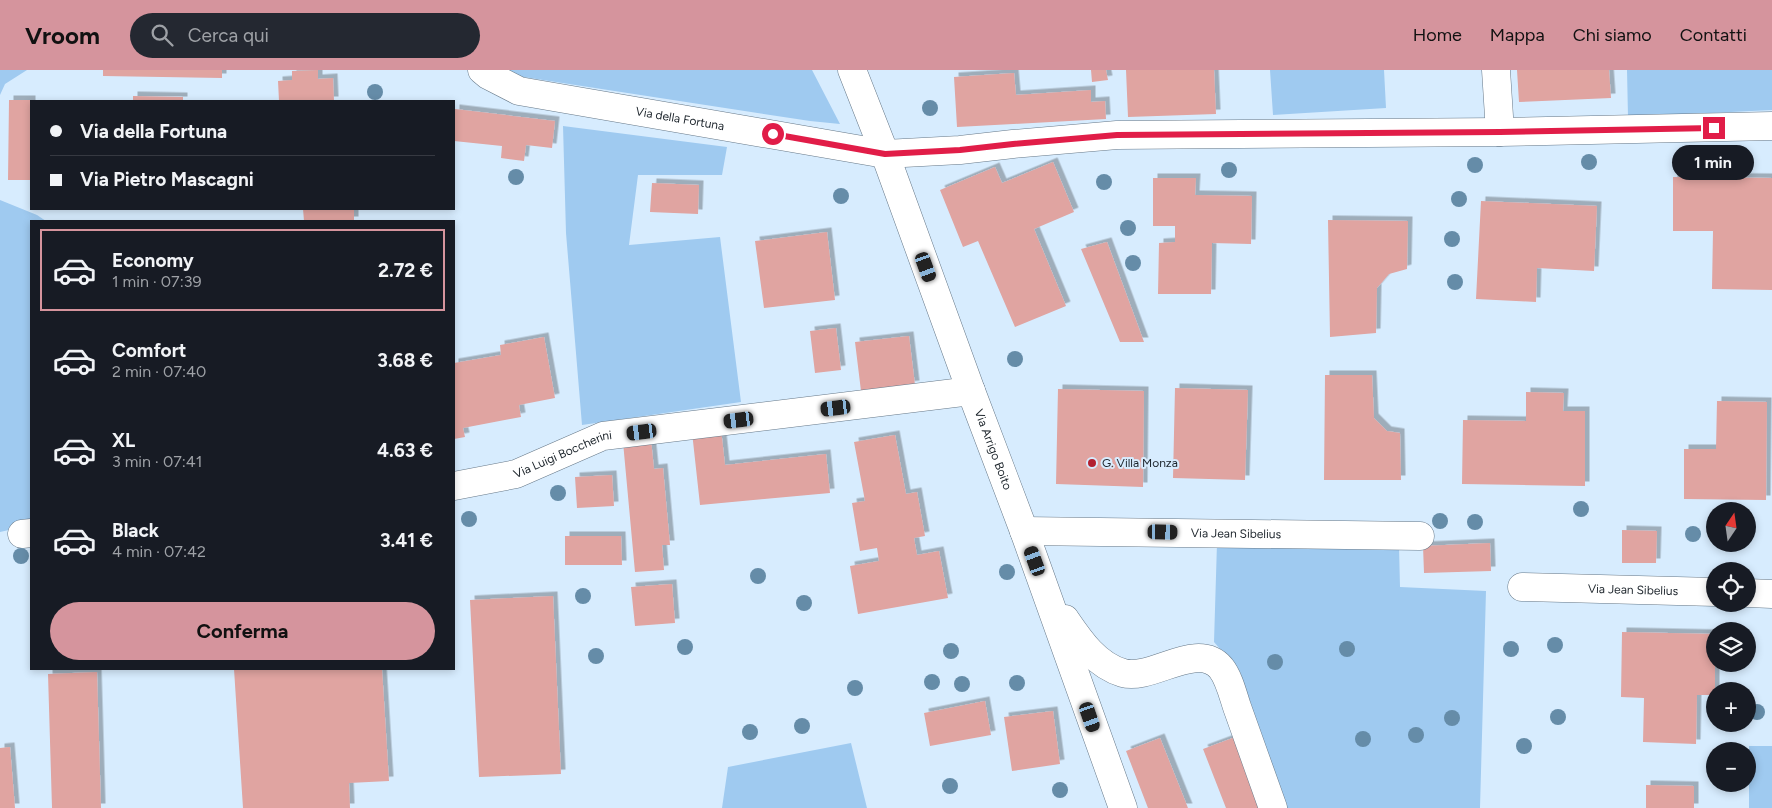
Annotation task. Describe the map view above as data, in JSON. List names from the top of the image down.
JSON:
{
  "streets": {
    "street": [
      "Via della Fortuna",
      "Via Arrigo Boito",
      "Via Luigi Boccherini",
      "Via Jean Sibelius"
    ]
  },
  "crossings": [
    ["Via della Fortuna", "Via Arrigo Boito"],
    ["Via Arrigo Boito", "Via Luigi Boccherini"],
    ["Via Arrigo Boito", "Via Jean Sibelius"]
  ],
  "places": ["G. Villa Monza"],
  "north": "top",
  "page": {
    "header": "Vroom",
    "search": "Cerca qui",
    "nav": [
      "Home",
      "Mappa",
      "Chi siamo",
      "Contatti"
    ],
    "banner": ["Via della Fortuna", "Via Pietro Mascagni"],
    "bubble": "1 min",
    "list": [
      {
        "name": "Economy",
        "note": "1 min · 07:39",
        "value": "2.72 €"
      },
      {
        "name": "Comfort",
        "note": "2 min · 07:40",
        "value": "3.68 €"
      },
      {
        "name": "XL",
        "note": "3 min · 07:41",
        "value": "4.63 €"
      },
      {
        "name": "Black",
        "note": "4 min · 07:42",
        "value": "3.41 €"
      }
    ],
    "map_buttons": ["+", "−"],
    "buttons": "Conferma"
  }
}
